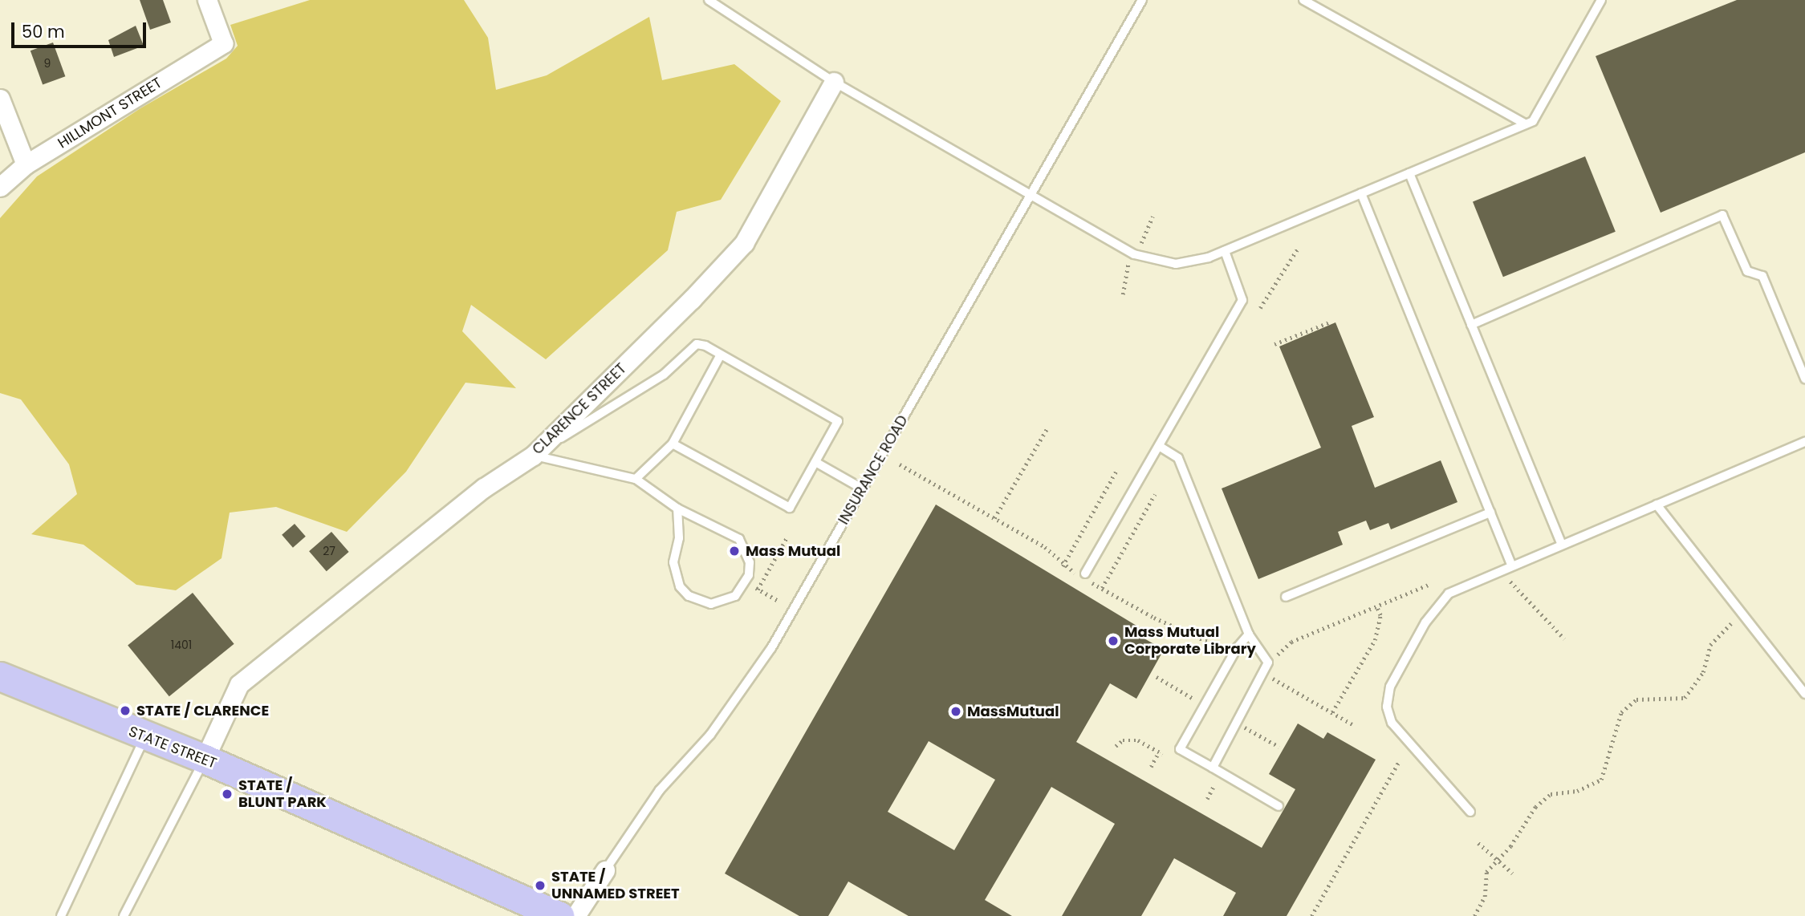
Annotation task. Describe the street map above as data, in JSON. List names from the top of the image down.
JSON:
{
  "streets": {
    "main road": ["STATE STREET"],
    "street": ["HILLMONT STREET", "CLARENCE STREET", "INSURANCE ROAD"]
  },
  "crossings": [
    ["CLARENCE STREET", "STATE STREET"]
  ],
  "places": [
    "Mass Mutual",
    "Mass Mutual Corporate Library",
    "STATE / CLARENCE",
    "MassMutual",
    "STATE / BLUNT PARK",
    "STATE / UNNAMED STREET"
  ],
  "house_numbers": ["9", "27", "1401"],
  "scale_bar": "50 m"
}
